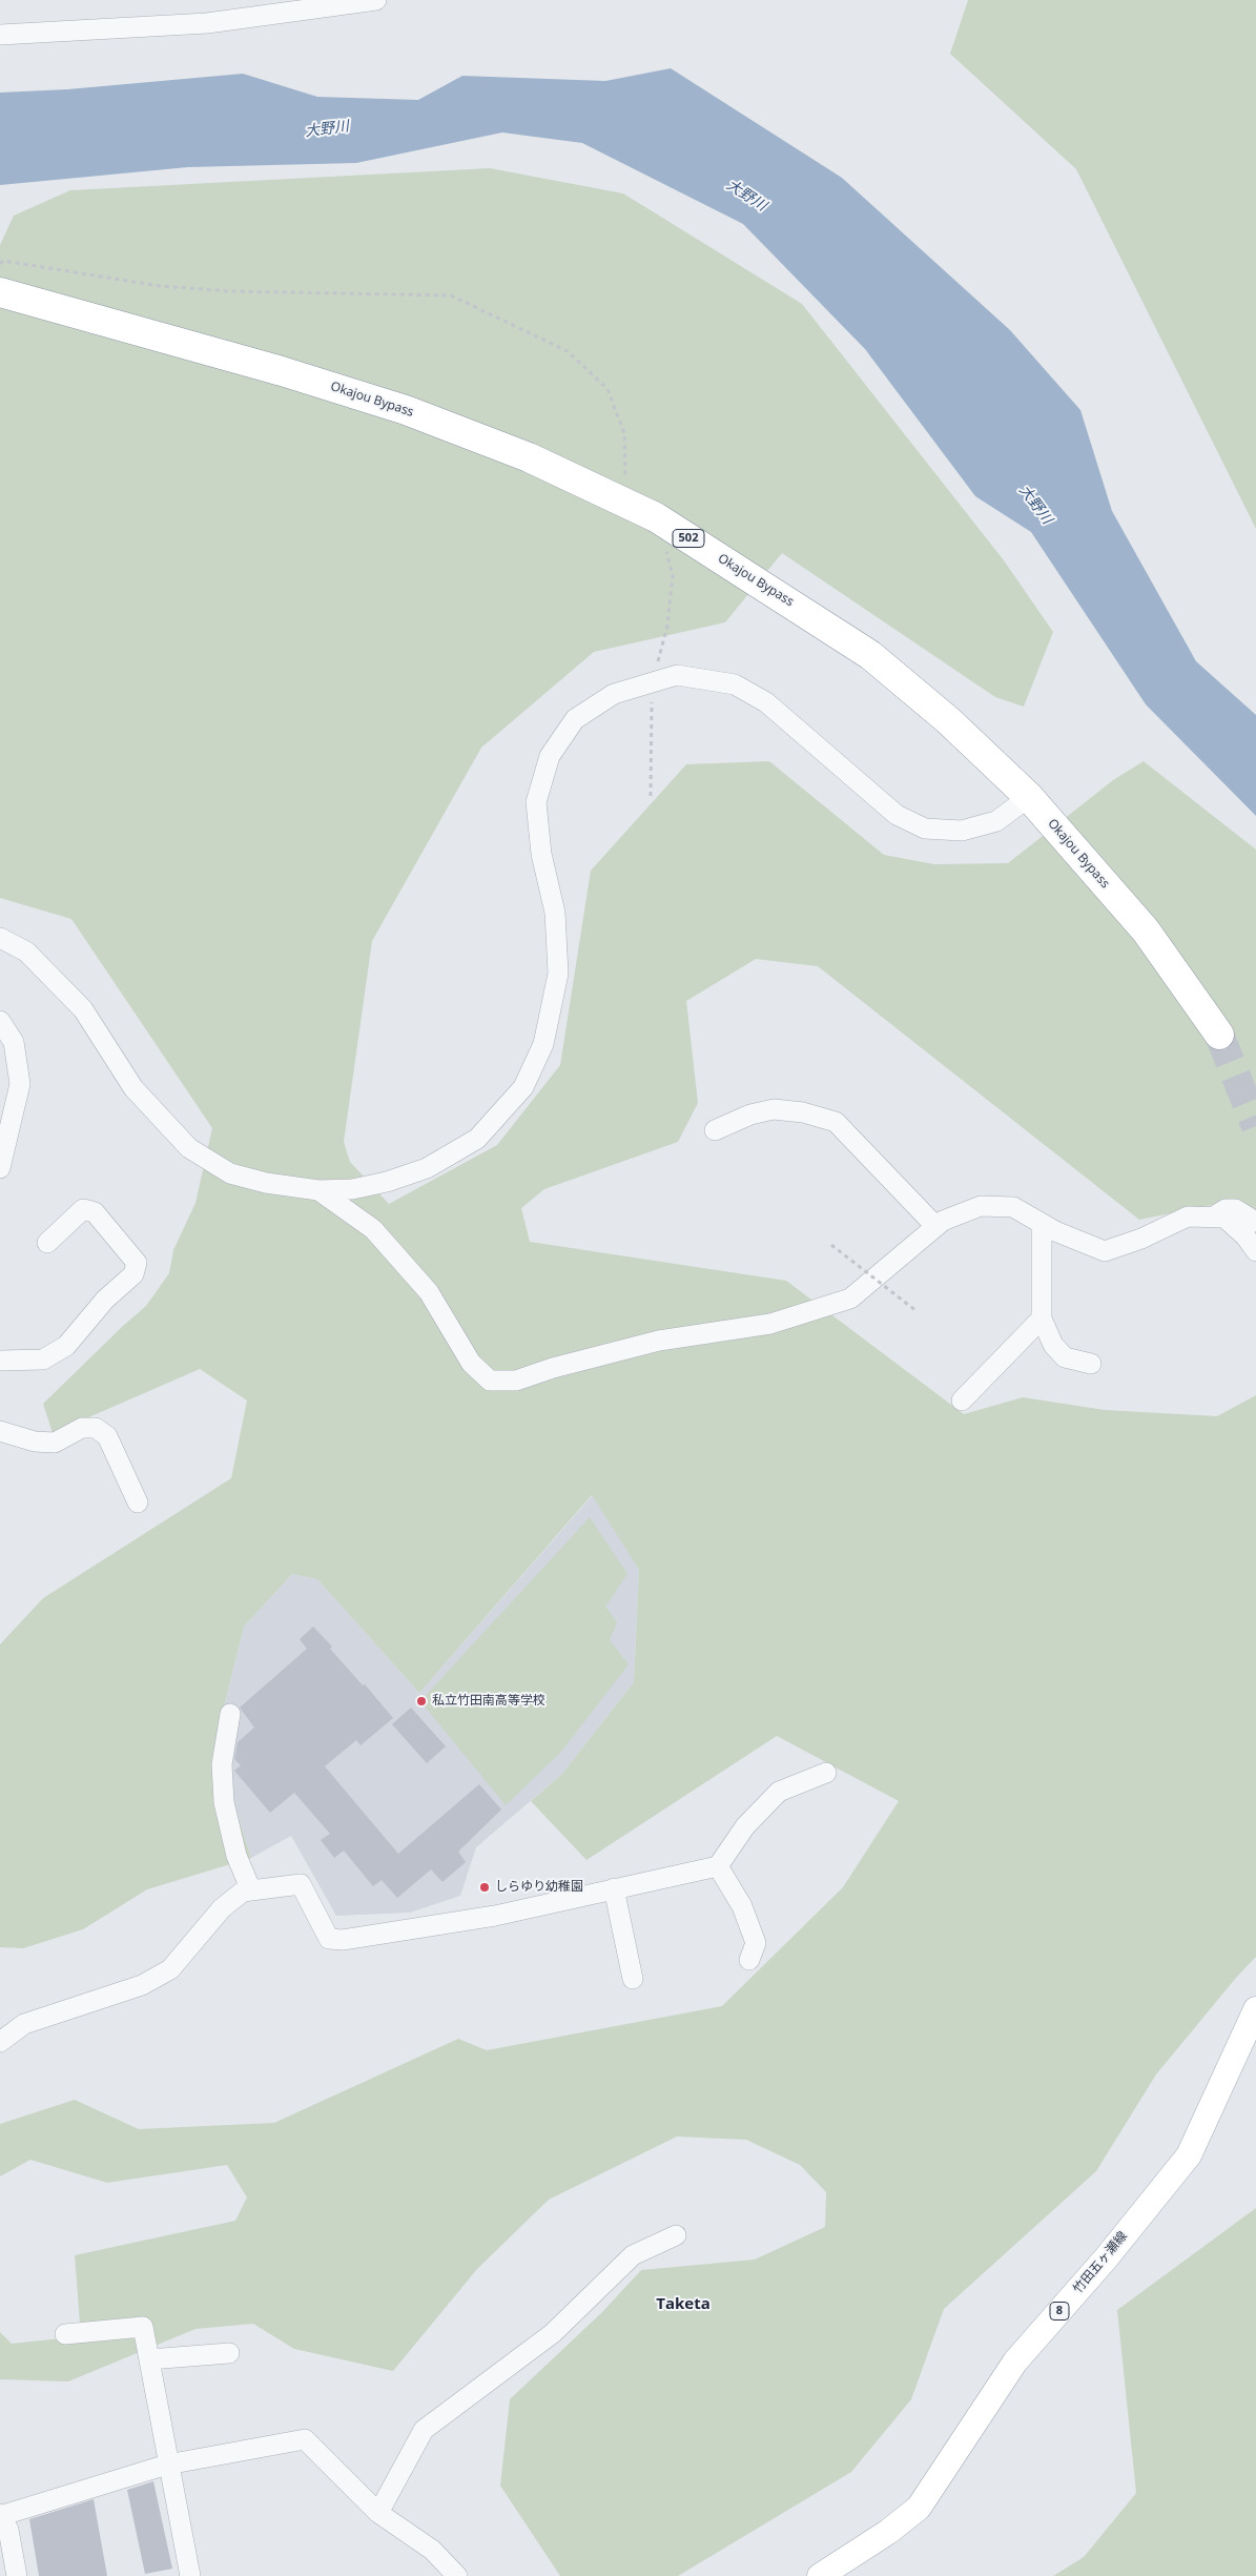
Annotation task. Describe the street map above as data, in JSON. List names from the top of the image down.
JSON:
{
  "streets": {
    "highway": ["Okajou Bypass", "502"],
    "main road": ["竹田五ヶ瀬線", "8"]
  },
  "districts": ["Taketa"],
  "water": ["大野川"],
  "places": ["私立竹田南高等学校", "しらゆり幼稚園"]
}
